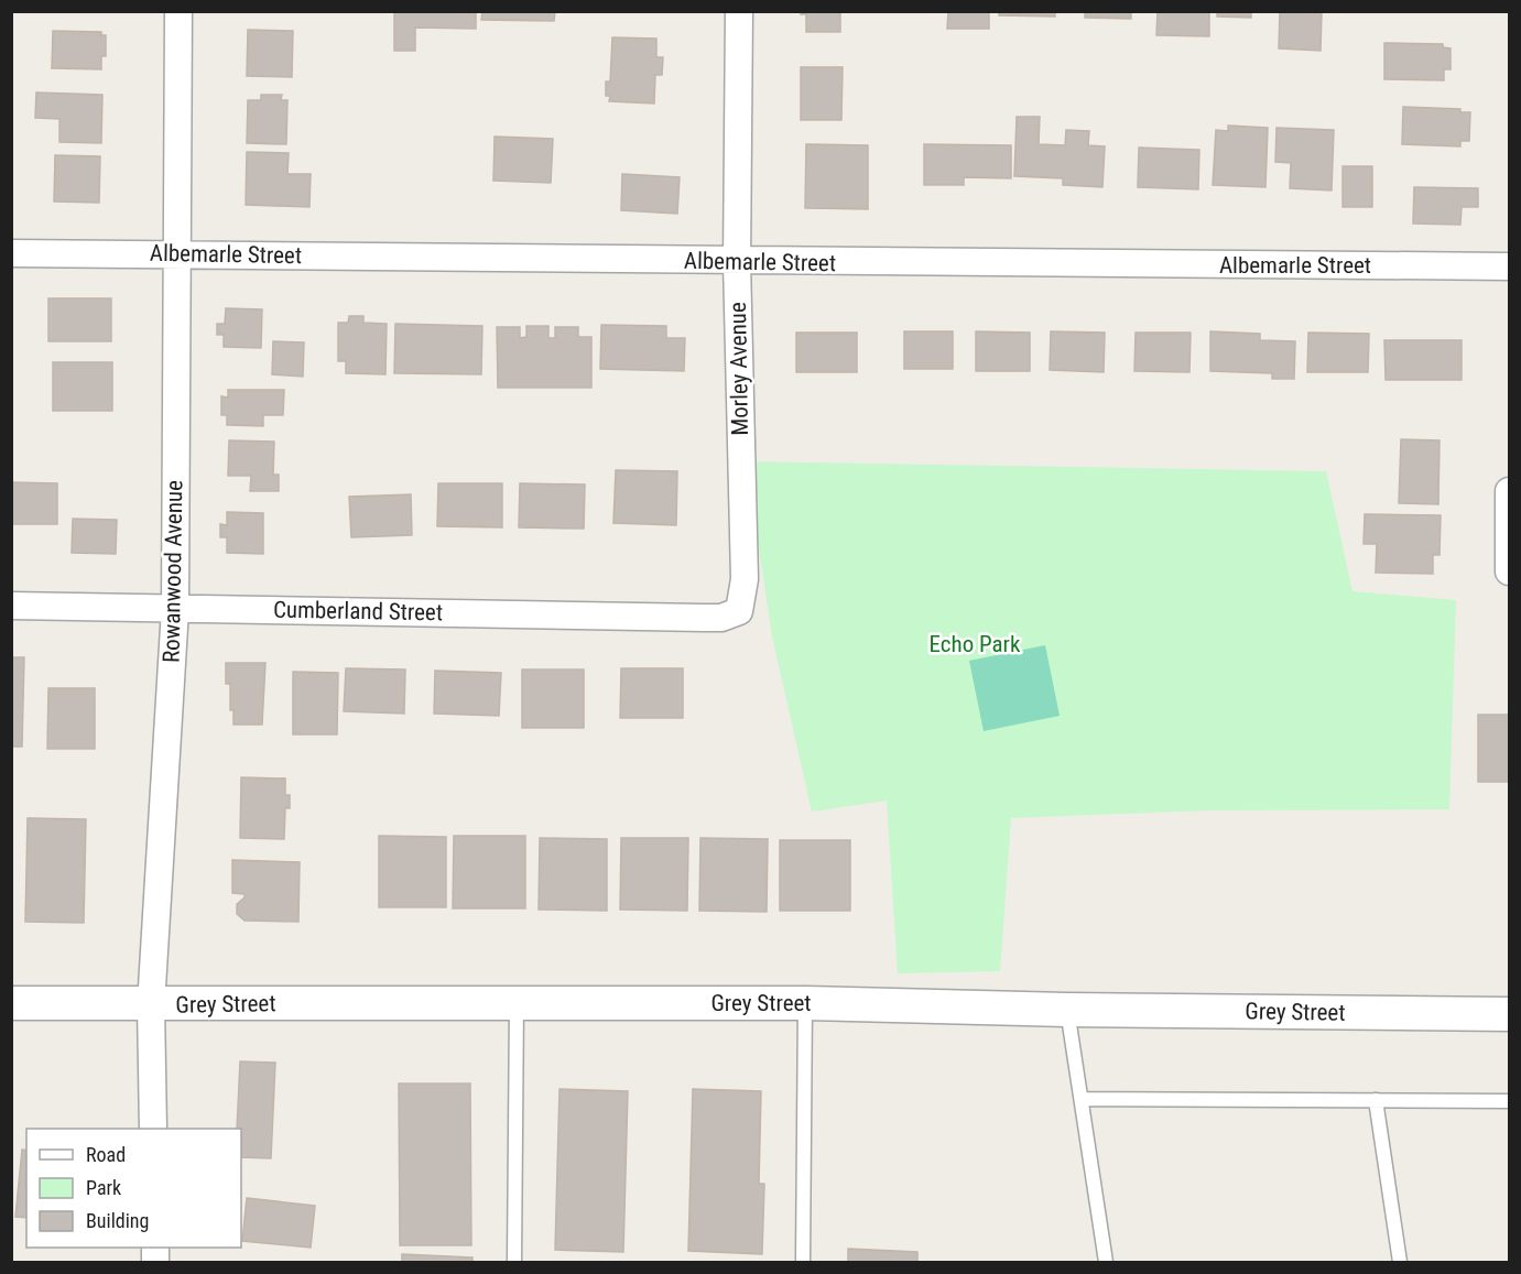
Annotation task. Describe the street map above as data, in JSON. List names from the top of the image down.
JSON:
{
  "streets": {
    "street": [
      "Albemarle Street",
      "Morley Avenue",
      "Rowanwood Avenue",
      "Cumberland Street",
      "Grey Street"
    ]
  },
  "crossings": [
    ["Albemarle Street", "Morley Avenue"],
    ["Albemarle Street", "Rowanwood Avenue"],
    ["Morley Avenue", "Cumberland Street"],
    ["Rowanwood Avenue", "Cumberland Street"],
    ["Rowanwood Avenue", "Grey Street"]
  ],
  "parks": ["Echo Park"],
  "legend": ["Road", "Park", "Building"]
}
